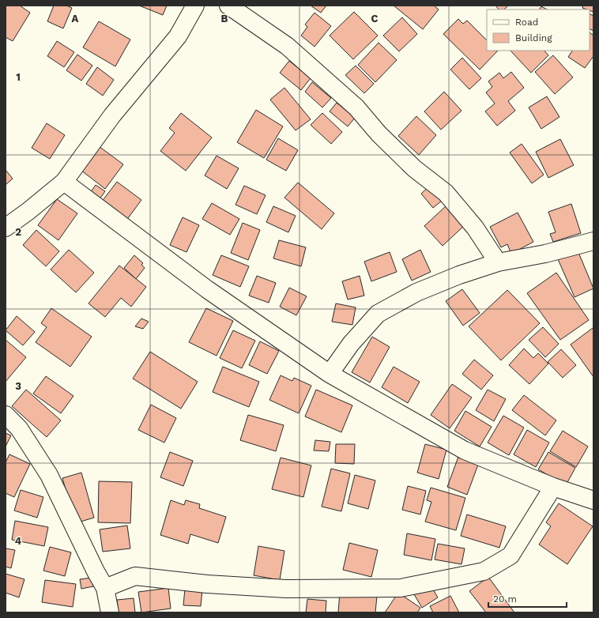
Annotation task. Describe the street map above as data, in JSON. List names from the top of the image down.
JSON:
{
  "legend": ["Road", "Building"],
  "scale_bar": "20 m",
  "grid": {
    "columns": ["A", "B", "C"],
    "rows": [
      "1",
      "2",
      "3",
      "4"
    ]
  }
}
